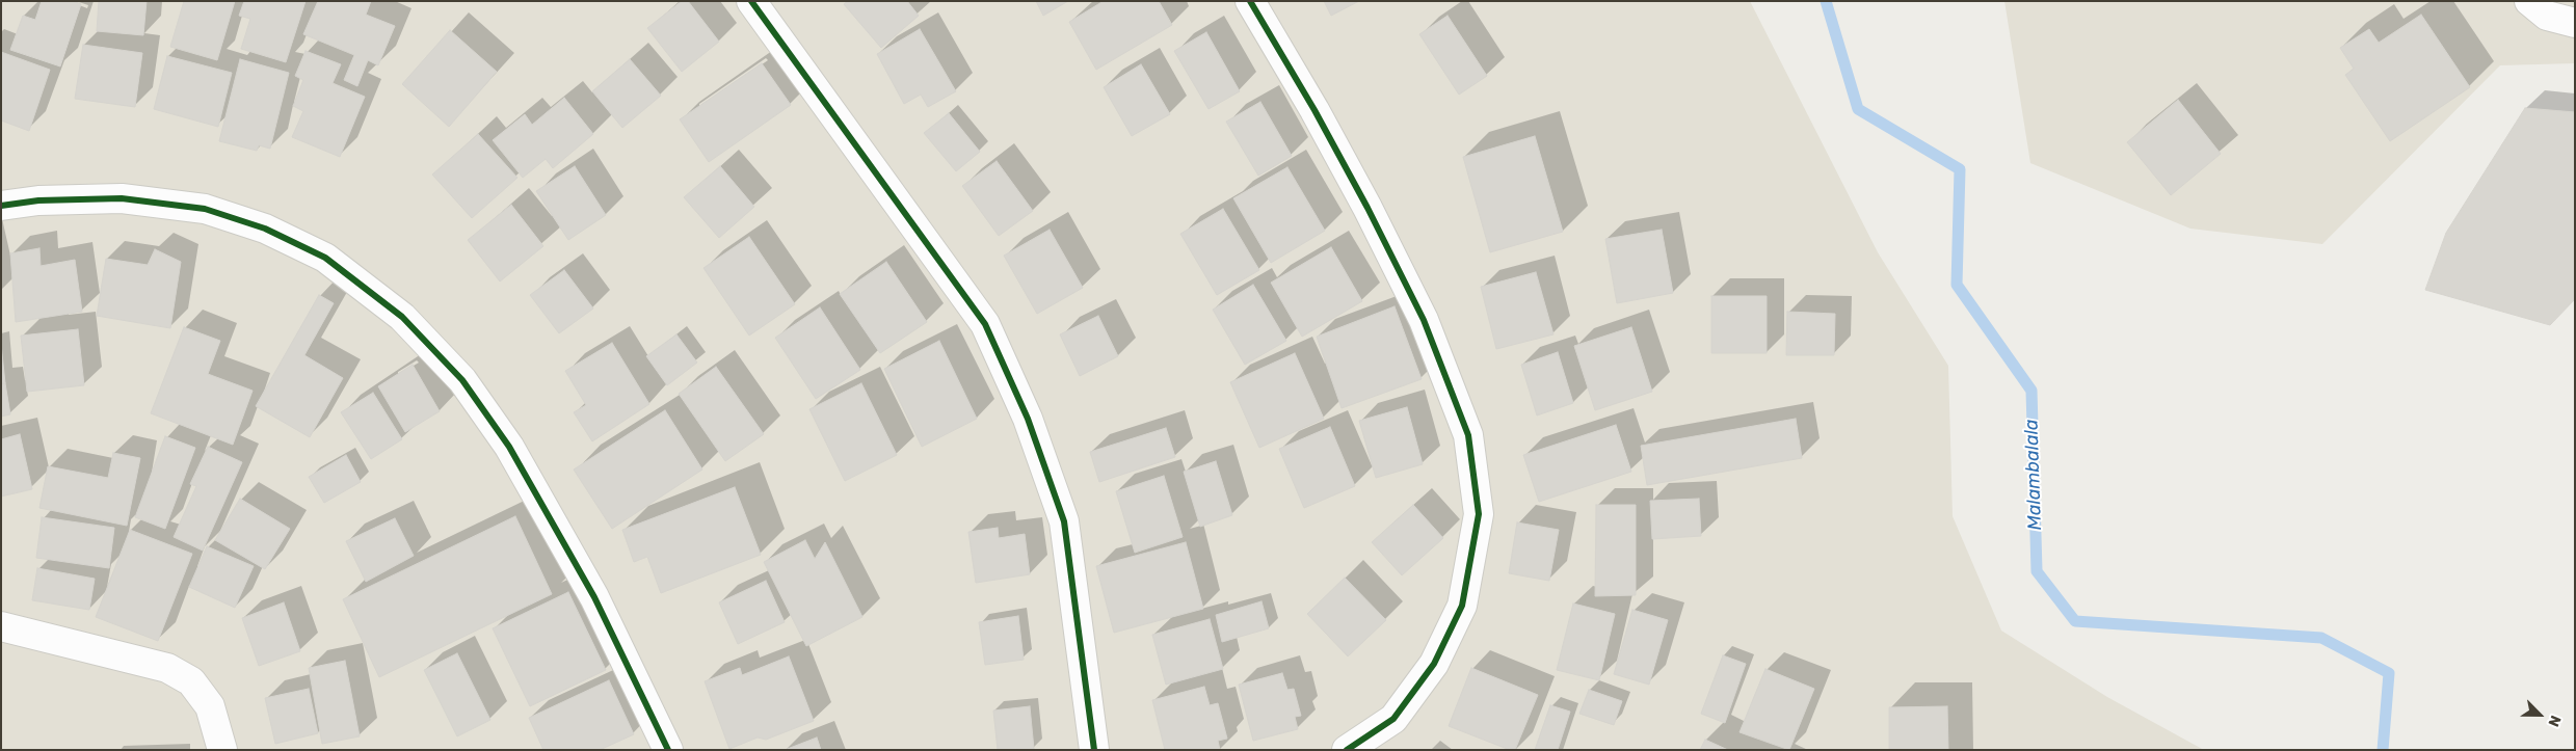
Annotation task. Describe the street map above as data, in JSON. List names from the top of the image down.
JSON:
{
  "water": ["Malambalala"],
  "north": "bottom right"
}
